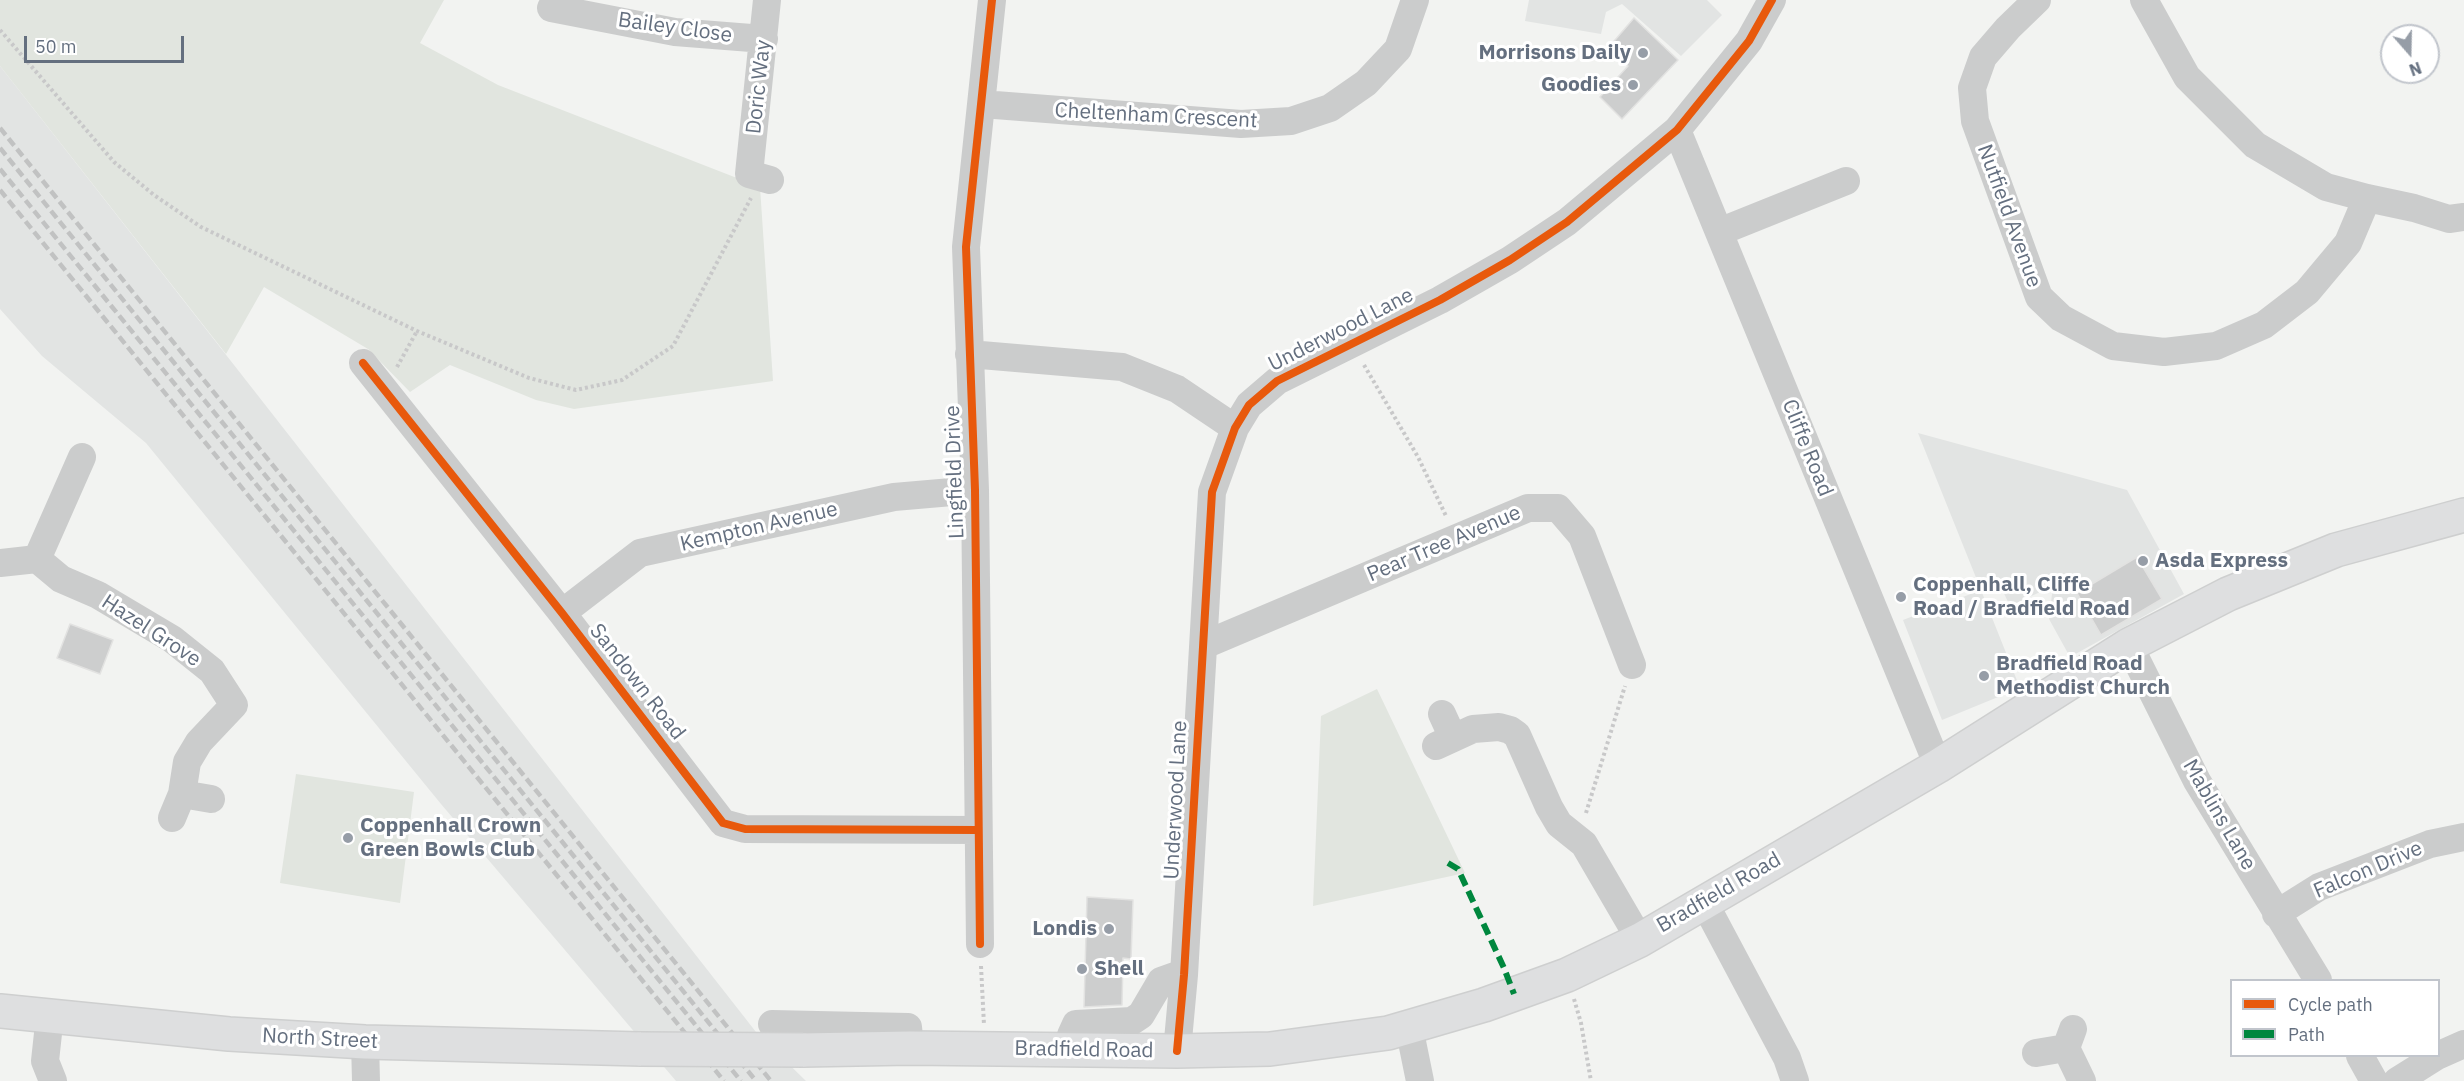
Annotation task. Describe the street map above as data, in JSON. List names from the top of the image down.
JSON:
{
  "streets": {
    "main road": ["Bradfield Road", "North Street"],
    "street": [
      "Bailey Close",
      "Doric Way",
      "Cheltenham Crescent",
      "Nutfield Avenue",
      "Underwood Lane",
      "Cliffe Road",
      "Lingfield Drive",
      "Kempton Avenue",
      "Pear Tree Avenue",
      "Hazel Grove",
      "Sandown Road",
      "Mablins Lane",
      "Falcon Drive"
    ]
  },
  "crossings": [
    ["Bailey Close", "Doric Way"],
    ["Cheltenham Crescent", "Lingfield Drive"],
    ["Underwood Lane", "Cliffe Road"],
    ["Underwood Lane", "Pear Tree Avenue"],
    ["Underwood Lane", "Bradfield Road"],
    ["Cliffe Road", "Bradfield Road"],
    ["Lingfield Drive", "Kempton Avenue"],
    ["Lingfield Drive", "Sandown Road"],
    ["Kempton Avenue", "Sandown Road"],
    ["Mablins Lane", "Falcon Drive"],
    ["Mablins Lane", "Bradfield Road"],
    ["Bradfield Road", "North Street"]
  ],
  "places": [
    "Morrisons Daily",
    "Goodies",
    "Asda Express",
    "Coppenhall, Cliffe Road / Bradfield Road",
    "Bradfield Road Methodist Church",
    "Coppenhall Crown Green Bowls Club",
    "Londis",
    "Shell"
  ],
  "legend": ["Cycle path", "Path"],
  "scale_bar": "50 m",
  "north": "bottom"
}
